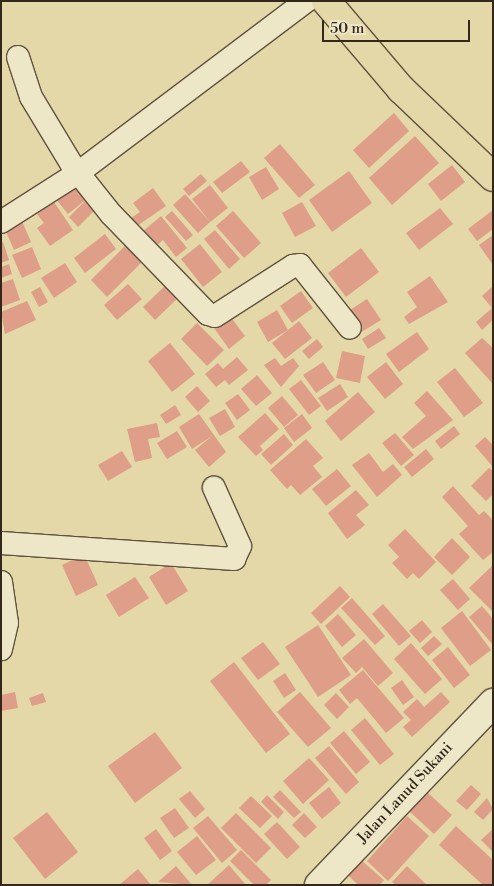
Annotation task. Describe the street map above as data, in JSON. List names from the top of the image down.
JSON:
{
  "streets": {
    "street": ["Jalan Lanud Sukani"]
  },
  "scale_bar": "50 m"
}
